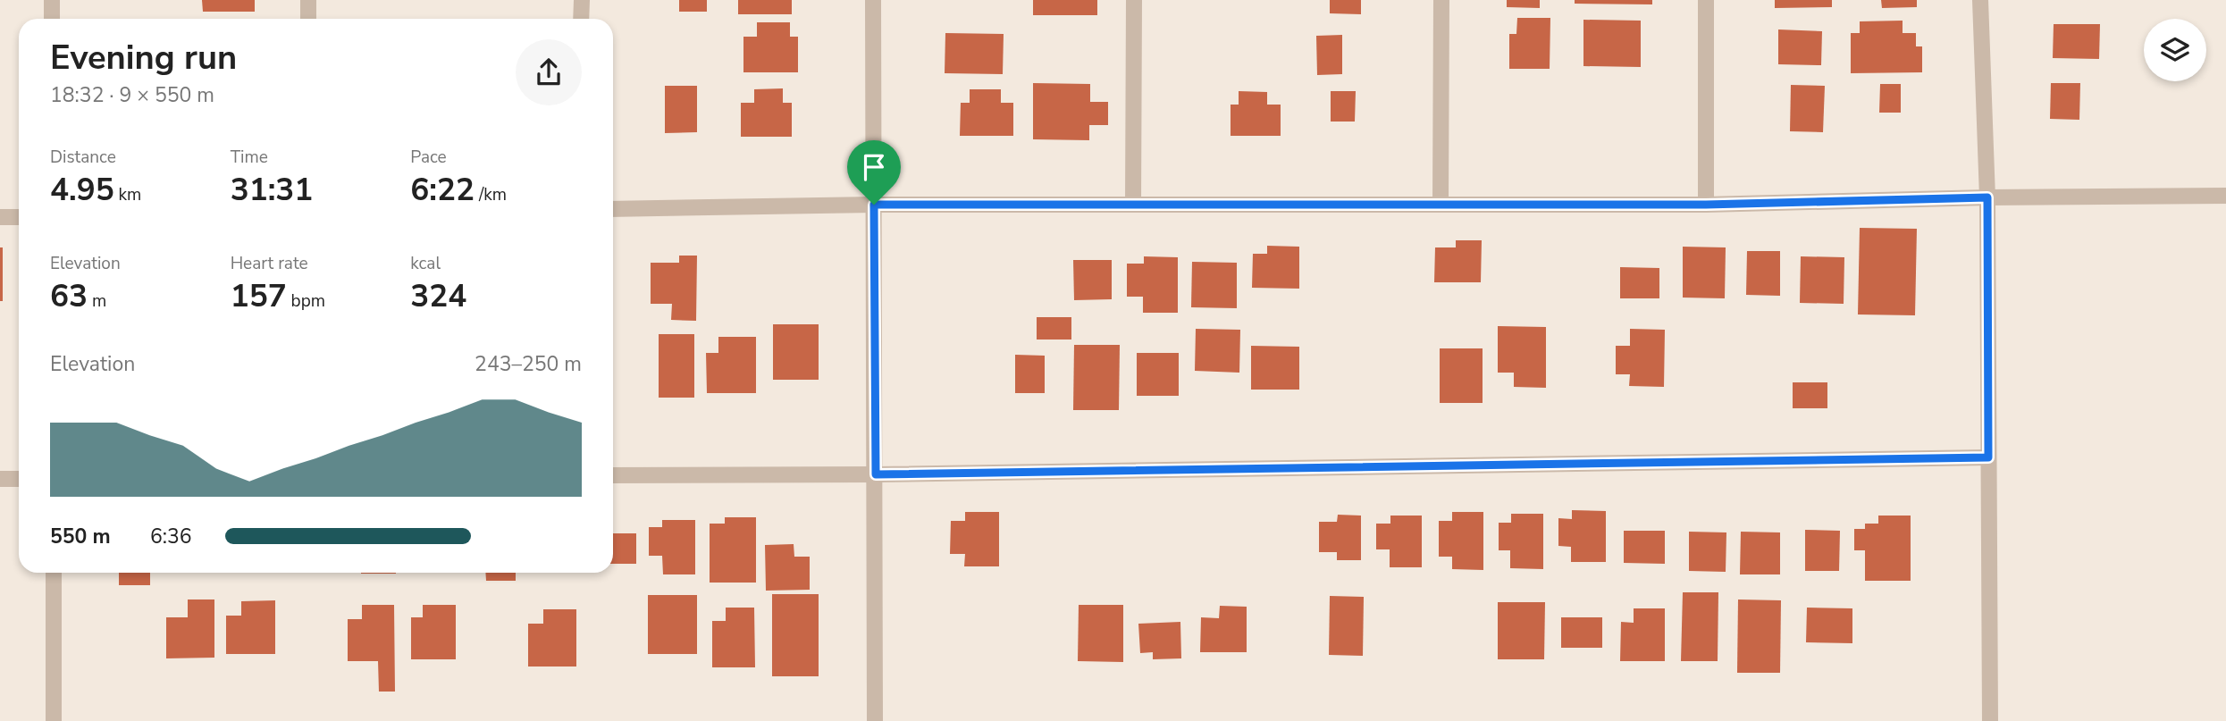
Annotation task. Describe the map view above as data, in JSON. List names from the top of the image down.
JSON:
{
  "page": {
    "heading": ["Evening run", "18:32 · 9 × 550 m"],
    "stats": [
      ["Distance", "4.95 km"],
      ["Time", "31:31"],
      ["Pace", "6:22 /km"],
      ["Elevation", "63 m"],
      ["Heart rate", "157 bpm"],
      ["kcal", "324"]
    ],
    "chart": ["Elevation", "243–250 m"],
    "list": [
      {
        "name": "550 m",
        "note": "6:36"
      }
    ]
  }
}
